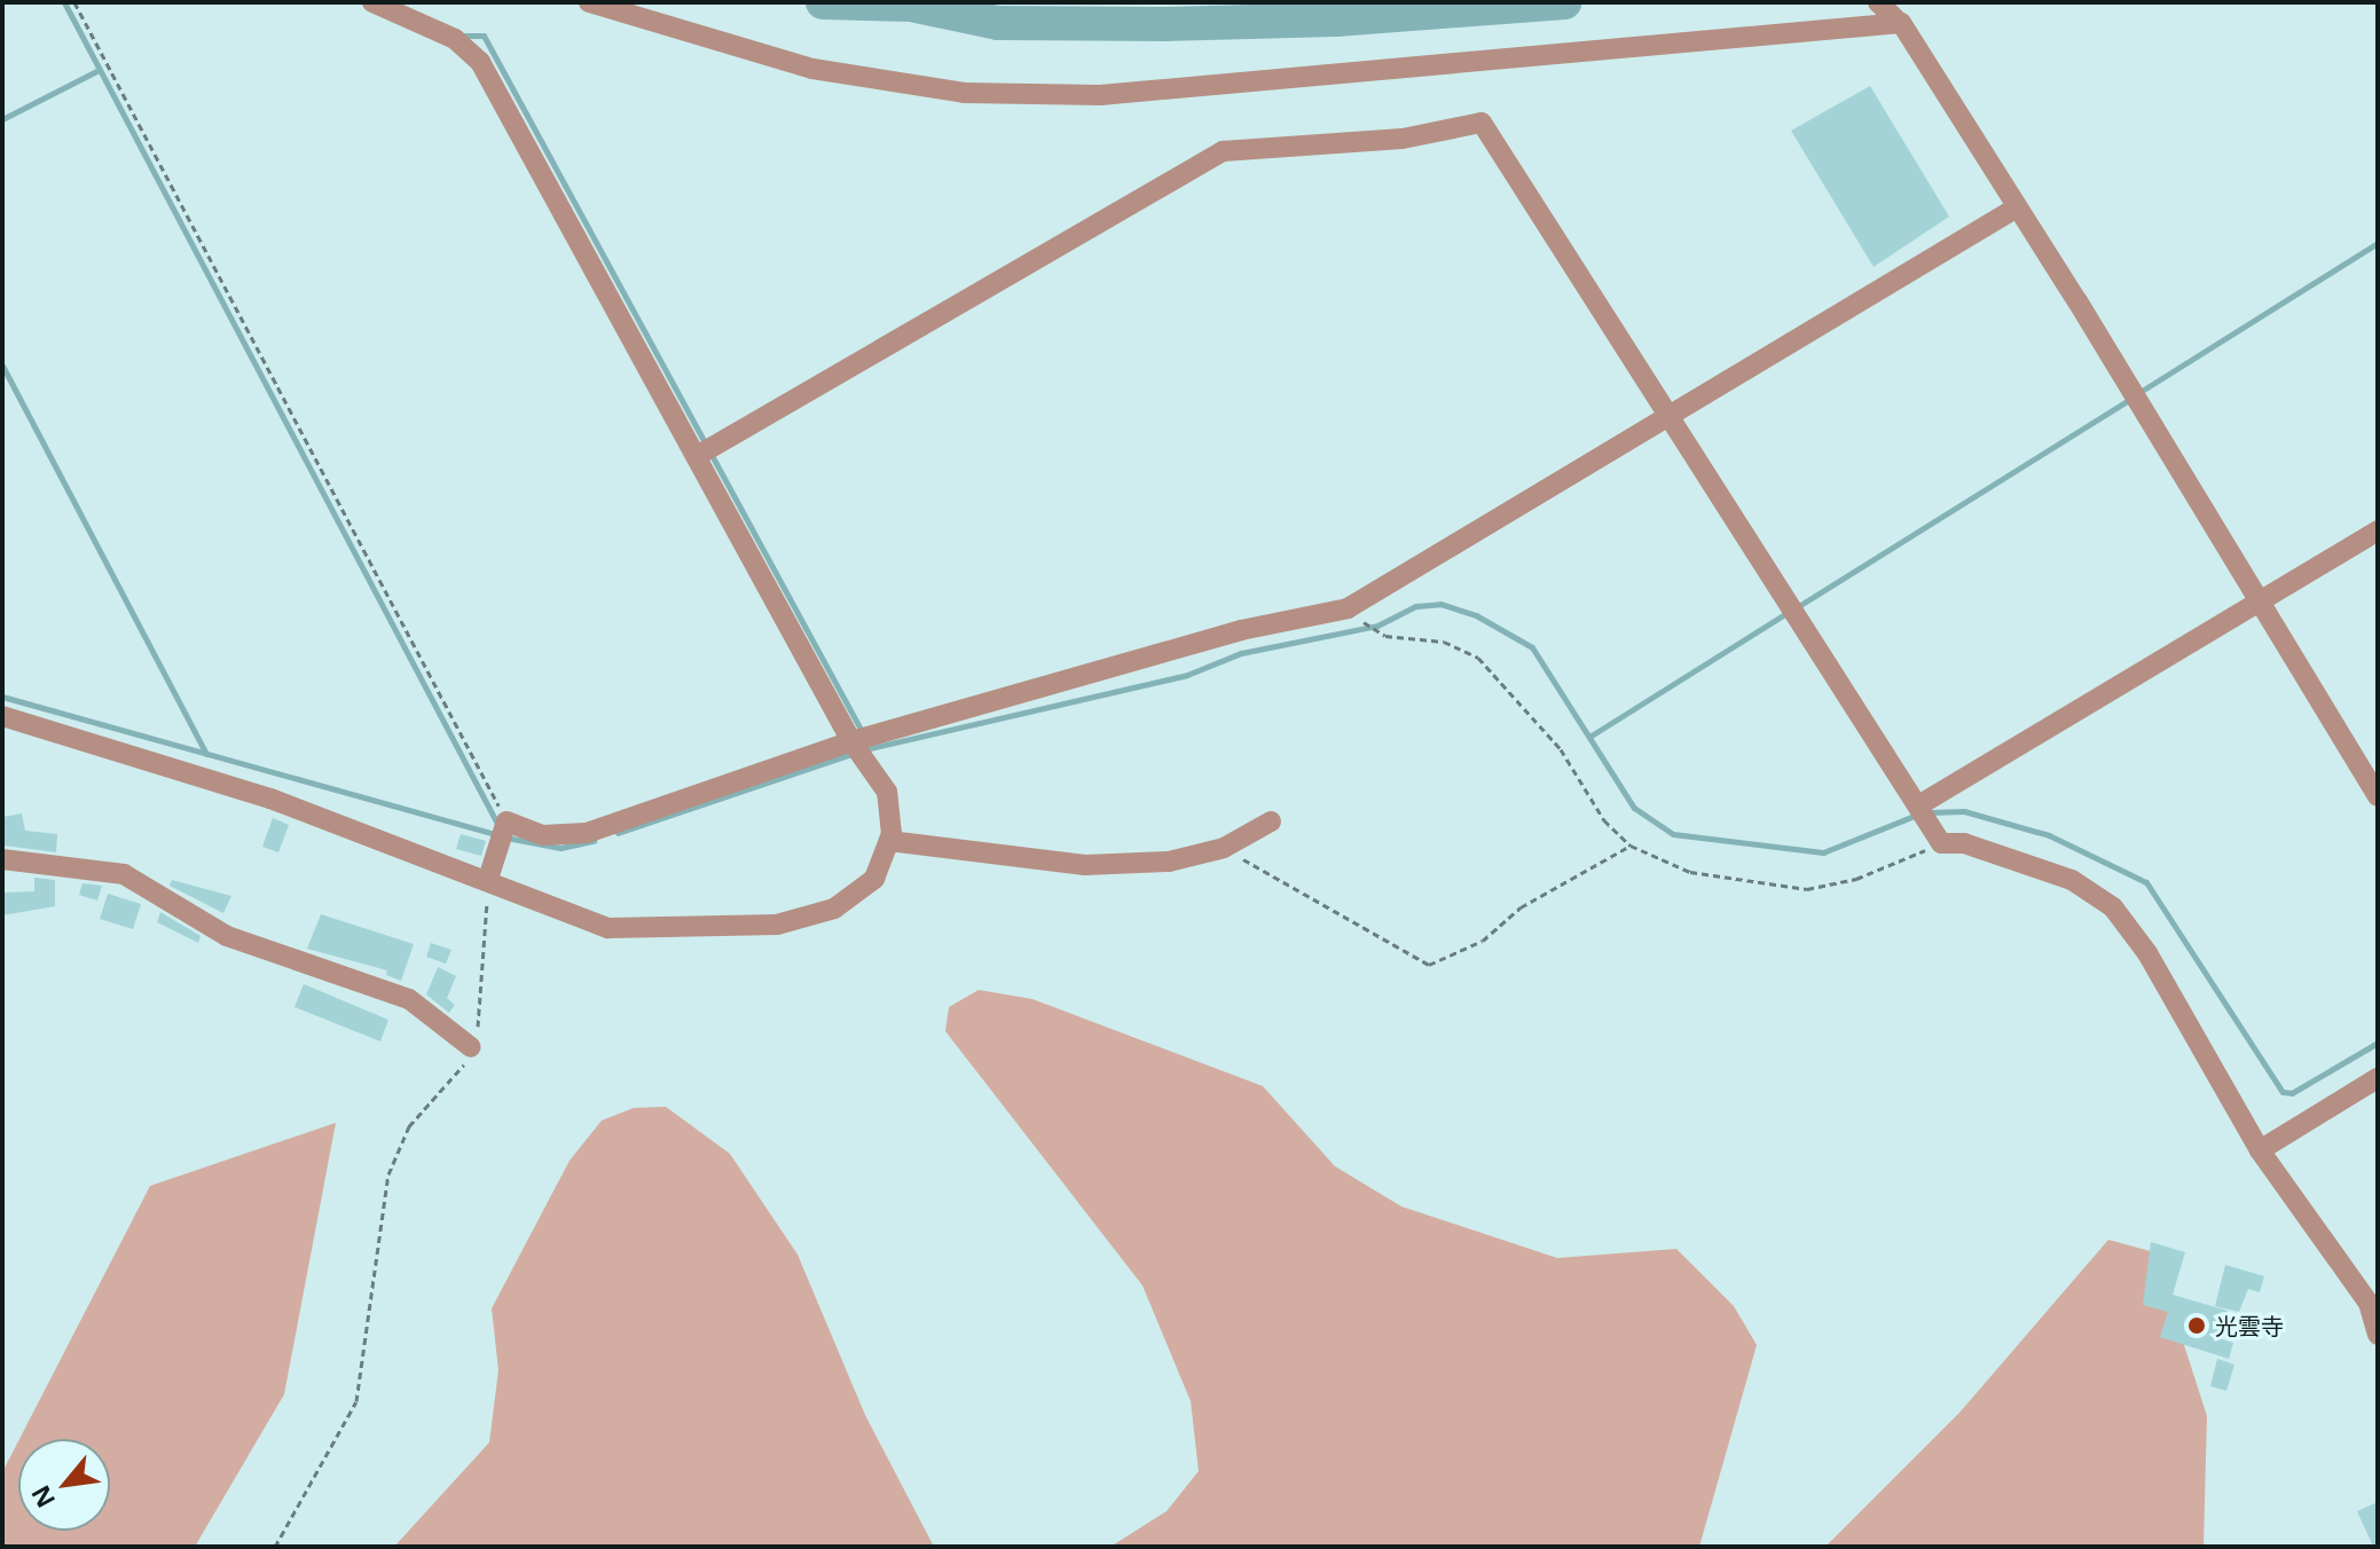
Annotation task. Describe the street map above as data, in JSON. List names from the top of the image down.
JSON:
{
  "places": ["光雲寺"],
  "north": "bottom left"
}
